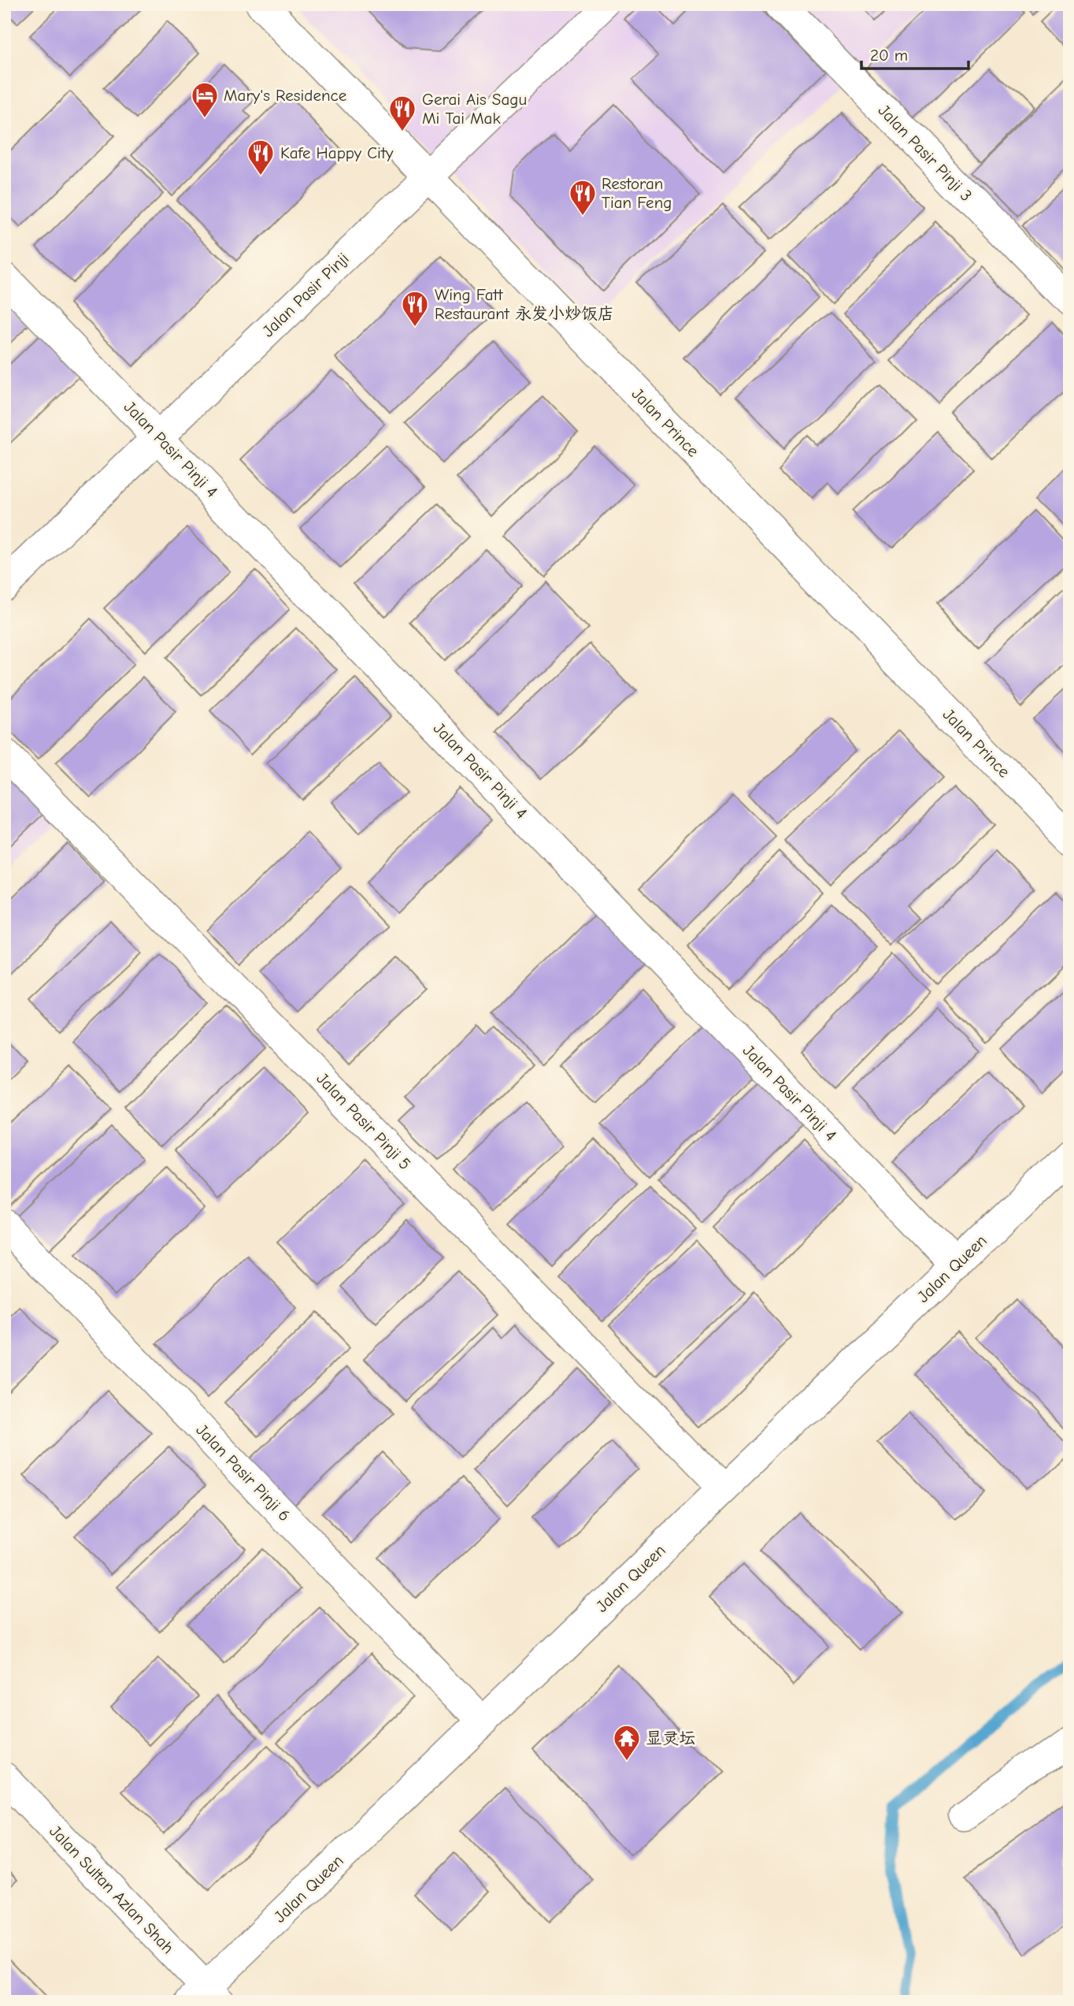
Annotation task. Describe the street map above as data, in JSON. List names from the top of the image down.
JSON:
{
  "streets": {
    "street": [
      "Jalan Pasir Pinji 3",
      "Jalan Pasir Pinji",
      "Jalan Prince",
      "Jalan Pasir Pinji 4",
      "Jalan Pasir Pinji 5",
      "Jalan Queen",
      "Jalan Pasir Pinji 6",
      "Jalan Sultan Azlan Shah"
    ]
  },
  "crossings": [
    ["Jalan Pasir Pinji", "Jalan Prince"],
    ["Jalan Pasir Pinji", "Jalan Pasir Pinji 4"],
    ["Jalan Pasir Pinji 4", "Jalan Queen"],
    ["Jalan Pasir Pinji 5", "Jalan Queen"],
    ["Jalan Queen", "Jalan Pasir Pinji 6"],
    ["Jalan Queen", "Jalan Sultan Azlan Shah"]
  ],
  "places": {
    "hotel": ["Mary's Residence"],
    "restaurant": [
      "Gerai Ais Sagu Mi Tai Mak",
      "Kafe Happy City",
      "Restoran Tian Feng",
      "Wing Fatt Restaurant 永发小炒饭店"
    ],
    "temple": ["显灵坛"]
  },
  "scale_bar": "20 m"
}
